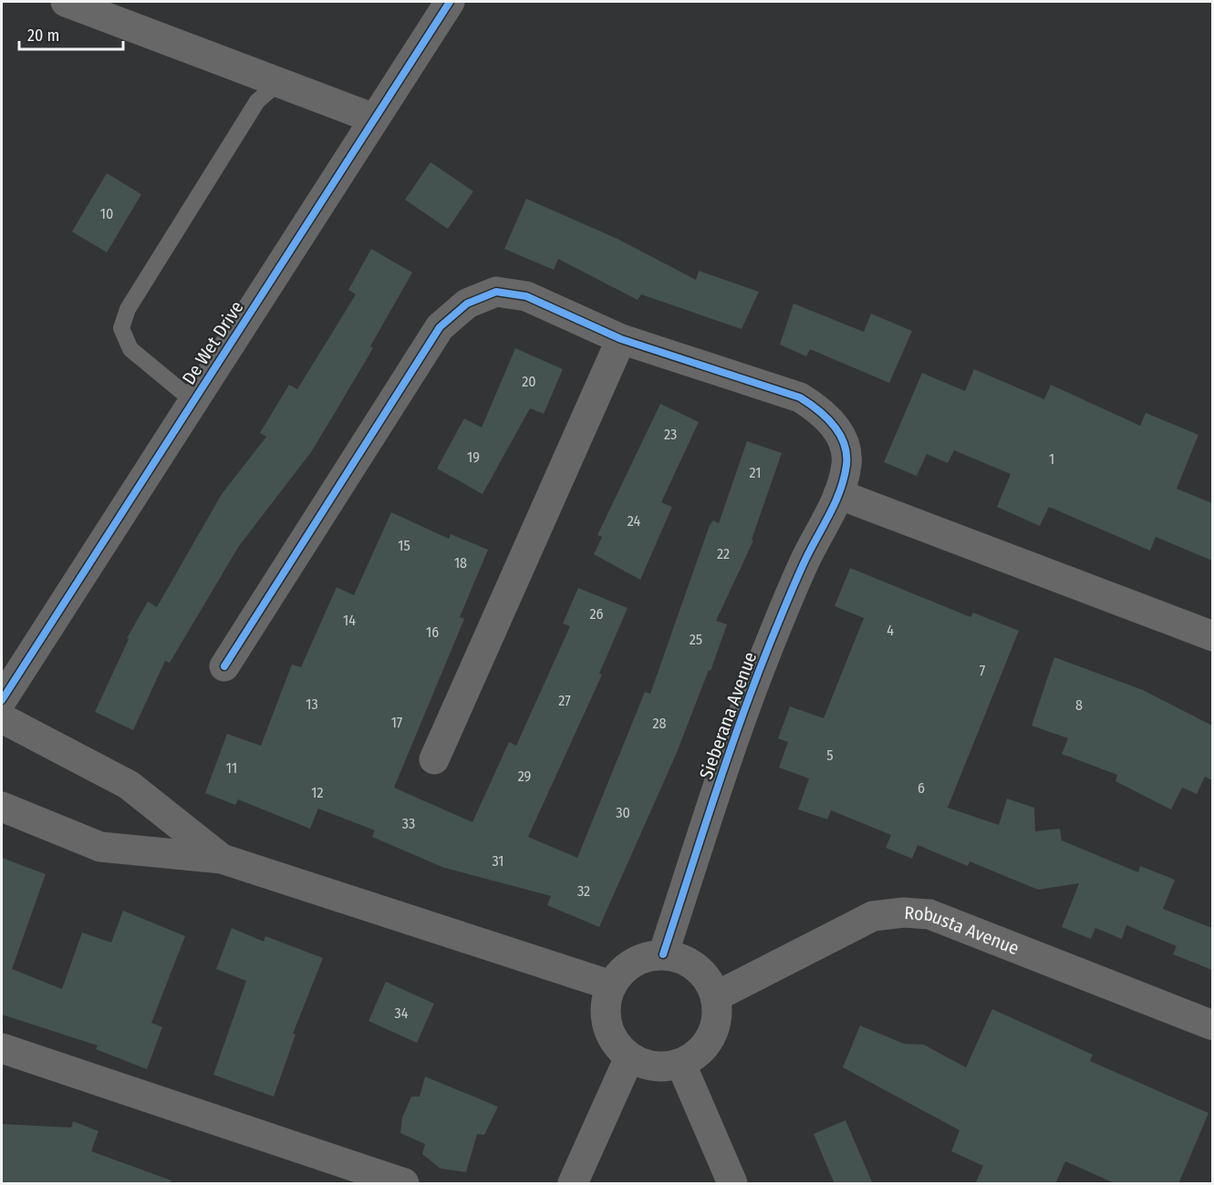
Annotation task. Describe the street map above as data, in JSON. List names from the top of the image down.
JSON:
{
  "streets": {
    "street": ["De Wet Drive", "Sieberana Avenue", "Robusta Avenue"]
  },
  "crossings": [
    ["Sieberana Avenue", "Robusta Avenue"]
  ],
  "house_numbers": [
    "10",
    "20",
    "23",
    "19",
    "1",
    "21",
    "24",
    "15",
    "22",
    "18",
    "26",
    "14",
    "4",
    "16",
    "25",
    "7",
    "27",
    "13",
    "8",
    "17",
    "28",
    "5",
    "11",
    "29",
    "6",
    "12",
    "30",
    "33",
    "31",
    "32",
    "34"
  ],
  "scale_bar": "20 m"
}
